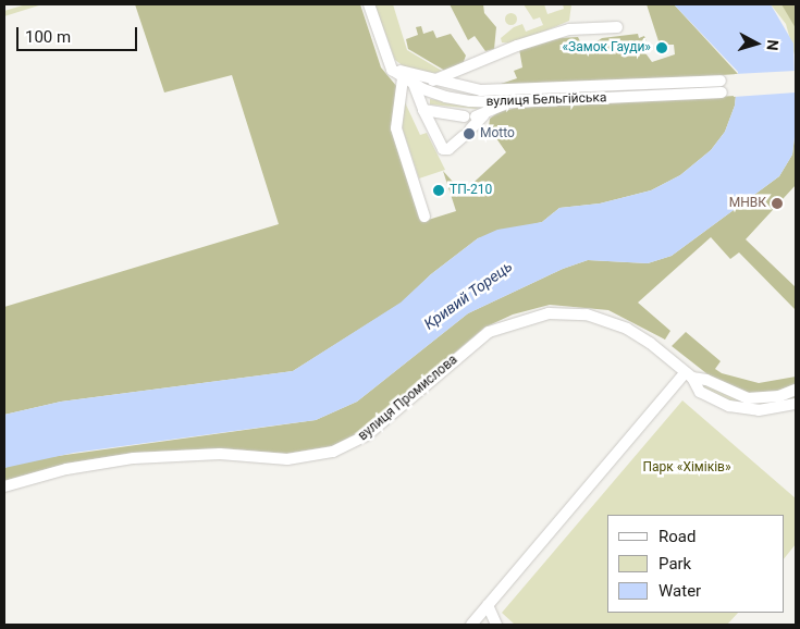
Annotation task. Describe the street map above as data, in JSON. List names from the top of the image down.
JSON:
{
  "streets": {
    "street": ["вулиця Бельгійська", "вулиця Промислова"]
  },
  "water": ["Кривий Торець"],
  "parks": ["Парк «Хіміків»"],
  "places": [
    "«Замок Гауди»",
    "Motto",
    "ТП-210",
    "МНВК"
  ],
  "legend": ["Road", "Park", "Water"],
  "scale_bar": "100 m",
  "north": "right"
}
